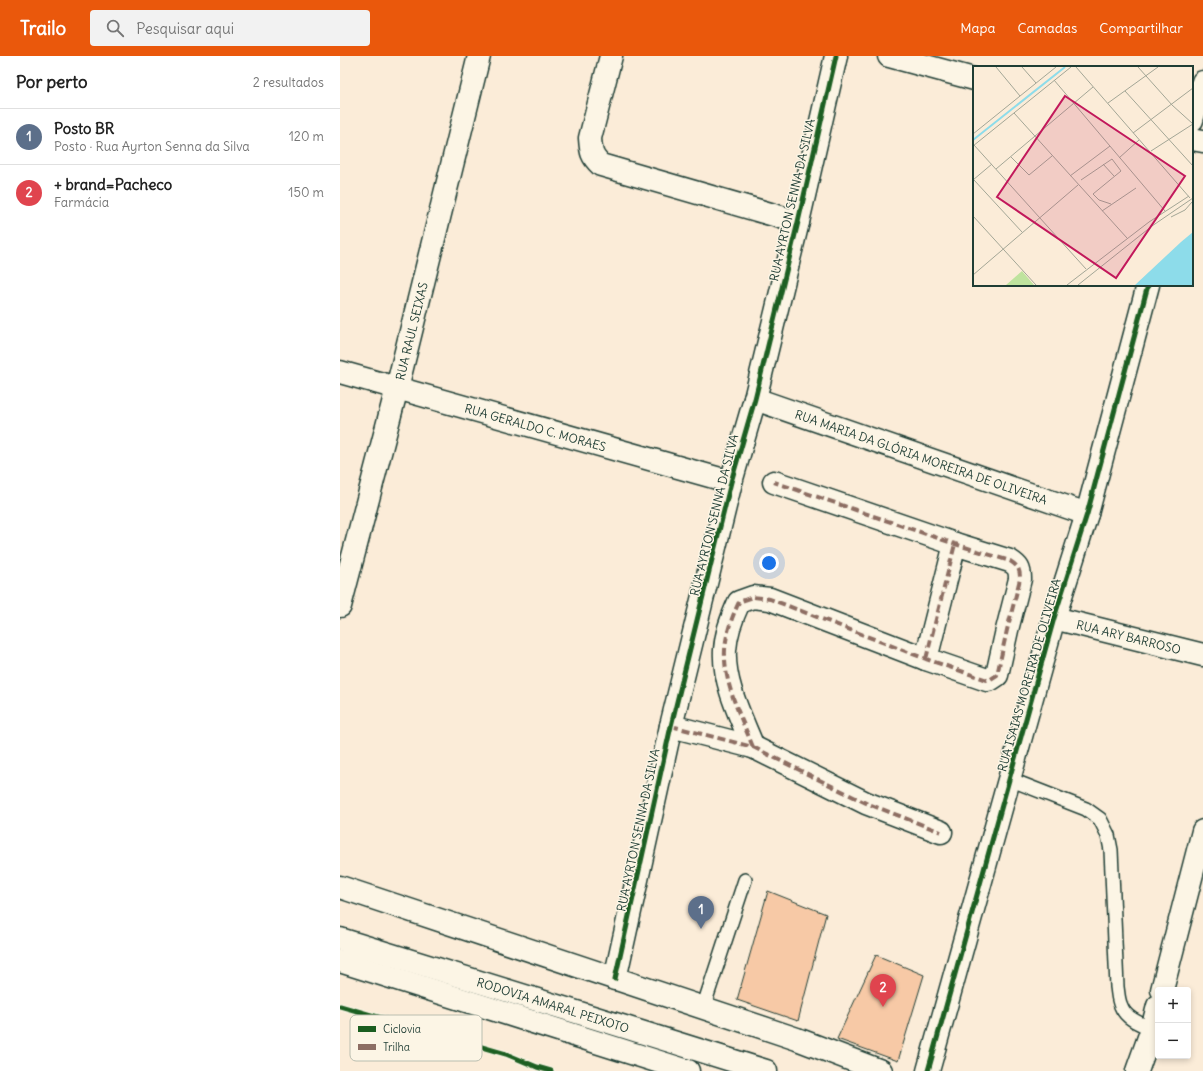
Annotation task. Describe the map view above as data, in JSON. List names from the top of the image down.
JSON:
{
  "streets": {
    "main road": [
      "RUA AYRTON SENNA DA SILVA",
      "RUA RAUL SEIXAS",
      "RUA GERALDO C. MORAES",
      "RUA MARIA DA GLÓRIA MOREIRA DE OLIVEIRA",
      "RUA ARY BARROSO",
      "RUA ISAIAS MOREIRA DE OLIVEIRA",
      "RODOVIA AMARAL PEIXOTO"
    ]
  },
  "crossings": [
    ["RUA AYRTON SENNA DA SILVA", "RUA GERALDO C. MORAES"],
    ["RUA AYRTON SENNA DA SILVA", "RUA MARIA DA GLÓRIA MOREIRA DE OLIVEIRA"],
    ["RUA RAUL SEIXAS", "RUA GERALDO C. MORAES"],
    ["RUA MARIA DA GLÓRIA MOREIRA DE OLIVEIRA", "RUA ISAIAS MOREIRA DE OLIVEIRA"],
    ["RUA ARY BARROSO", "RUA ISAIAS MOREIRA DE OLIVEIRA"]
  ],
  "legend": ["Ciclovia", "Trilha"],
  "page": {
    "header": "Trailo",
    "search": "Pesquisar aqui",
    "nav": ["Mapa", "Camadas", "Compartilhar"],
    "heading": ["Por perto", "2 resultados"],
    "list": [
      {
        "mark": "1",
        "name": "Posto BR",
        "note": "Posto · Rua Ayrton Senna da Silva",
        "value": "120 m"
      },
      {
        "mark": "2",
        "name": "+ brand=Pacheco",
        "note": "Farmácia",
        "value": "150 m"
      }
    ],
    "pins": ["1", "2"],
    "map_buttons": ["+", "−"]
  }
}
